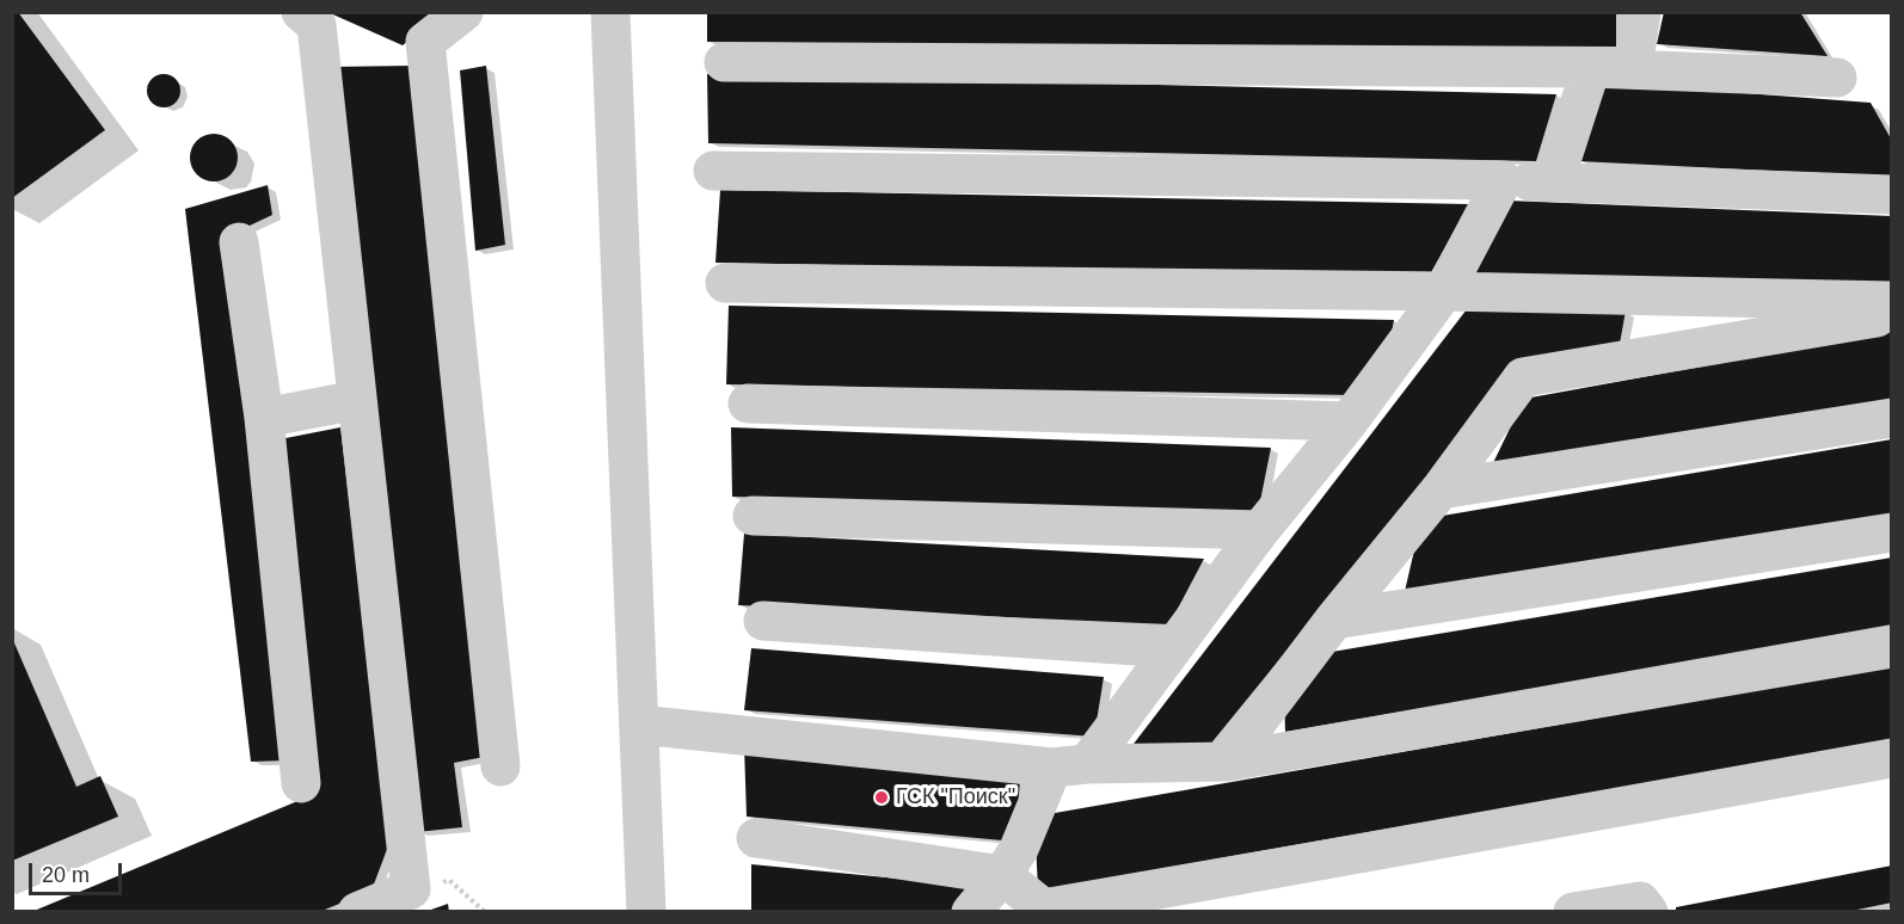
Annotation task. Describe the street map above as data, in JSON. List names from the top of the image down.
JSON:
{
  "places": ["ГСК \"Поиск\""],
  "scale_bar": "20 m"
}
